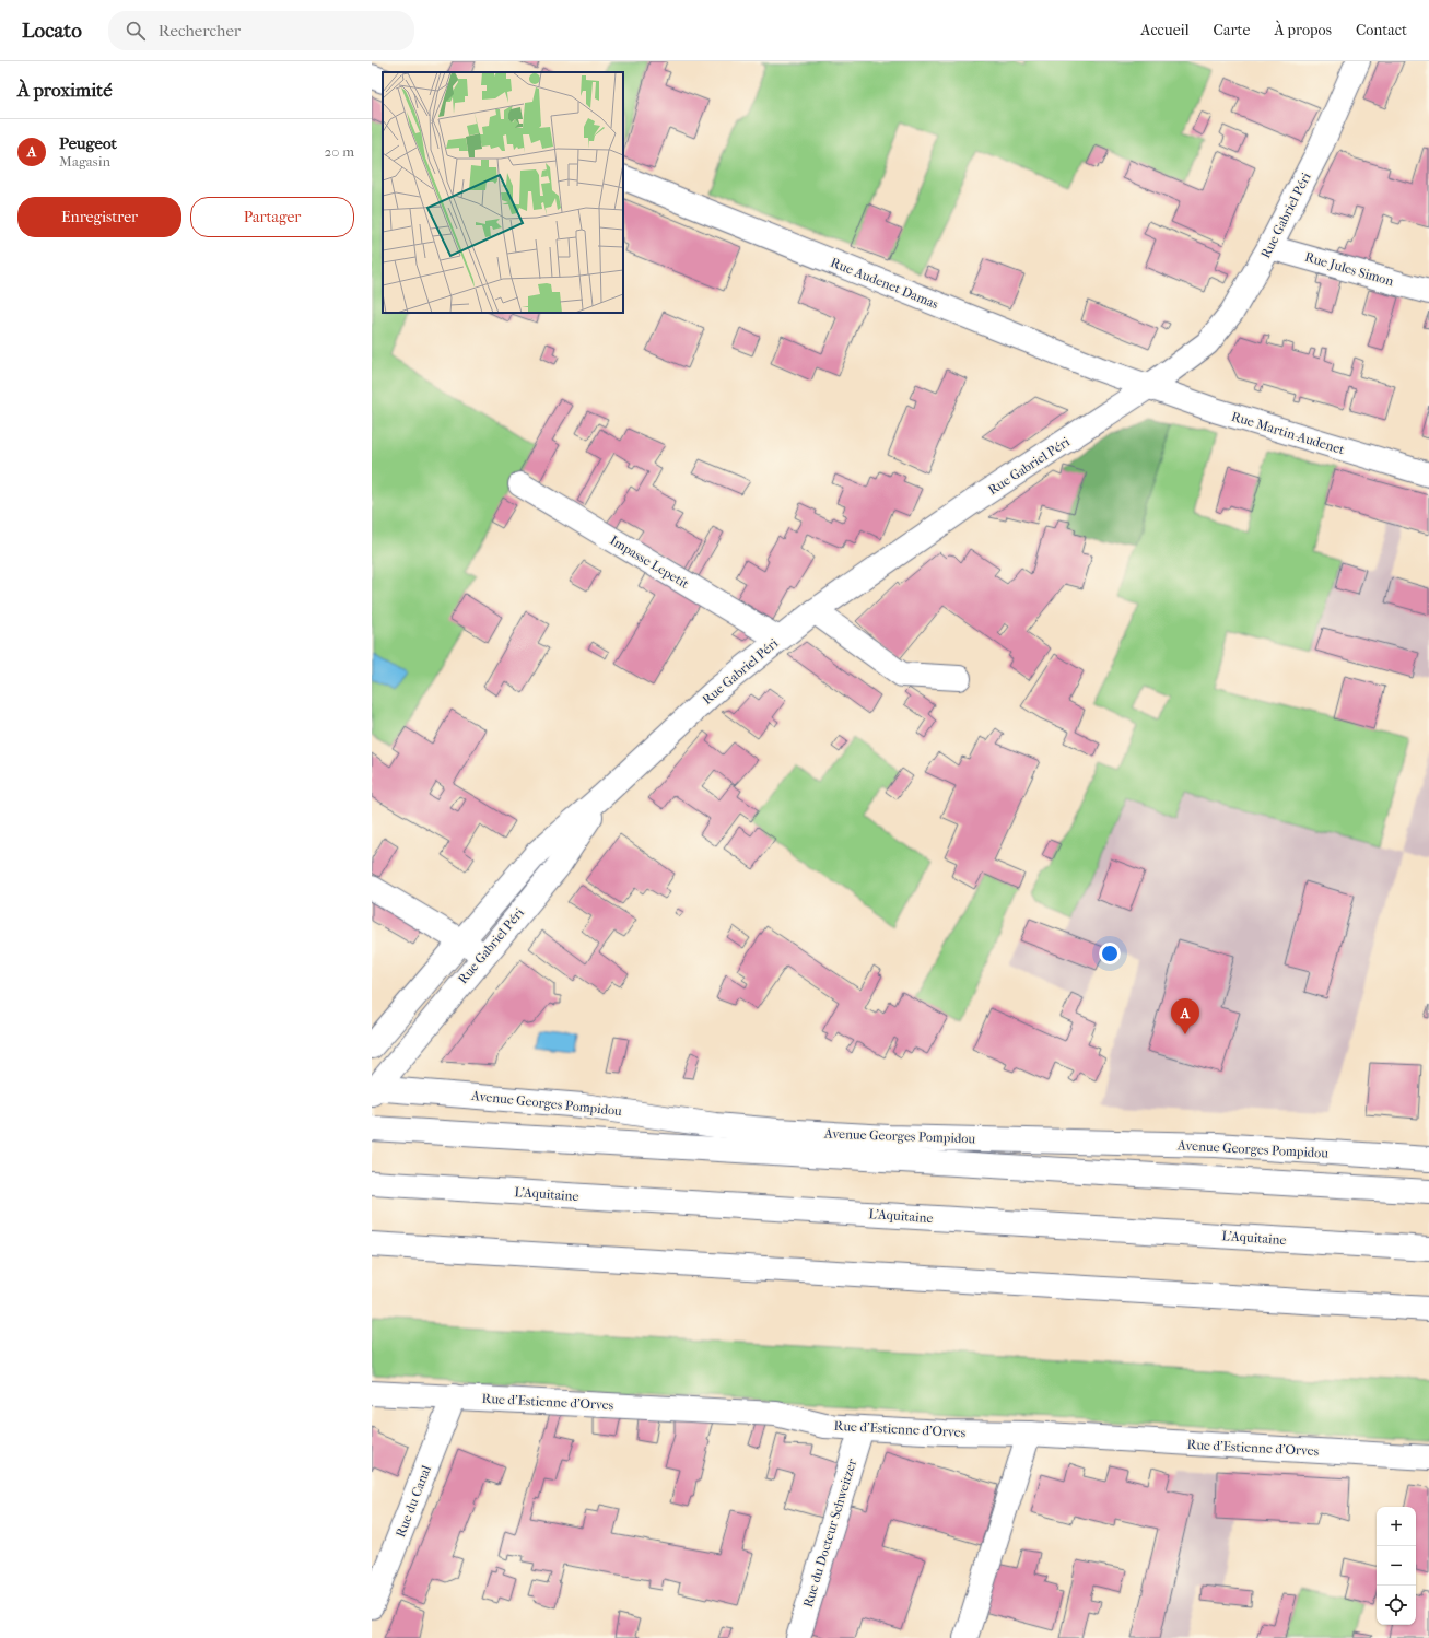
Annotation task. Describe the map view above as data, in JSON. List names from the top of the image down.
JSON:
{
  "streets": {
    "main road": [
      "Rue Gabriel Péri",
      "Rue Jules Simon",
      "Rue Audenet Damas",
      "Rue Martin-Audenet",
      "Impasse Lepetit",
      "Avenue Georges Pompidou",
      "L'Aquitaine",
      "Rue d'Estienne d'Orves",
      "Rue du Canal",
      "Rue du Docteur Schweitzer"
    ]
  },
  "crossings": [
    ["Rue Gabriel Péri", "Rue Jules Simon"],
    ["Rue Gabriel Péri", "Rue Audenet Damas"],
    ["Rue Gabriel Péri", "Rue Martin-Audenet"],
    ["Rue Gabriel Péri", "Impasse Lepetit"],
    ["Rue Gabriel Péri", "Avenue Georges Pompidou"],
    ["Rue Audenet Damas", "Rue Martin-Audenet"],
    ["Rue d'Estienne d'Orves", "Rue du Canal"],
    ["Rue d'Estienne d'Orves", "Rue du Docteur Schweitzer"]
  ],
  "page": {
    "header": "Locato",
    "search": "Rechercher",
    "nav": [
      "Accueil",
      "Carte",
      "À propos",
      "Contact"
    ],
    "heading": "À proximité",
    "list": [
      {
        "mark": "A",
        "name": "Peugeot",
        "note": "Magasin",
        "value": "20 m"
      }
    ],
    "buttons": ["Enregistrer", "Partager"],
    "pins": "A",
    "map_buttons": ["+", "−"]
  }
}
